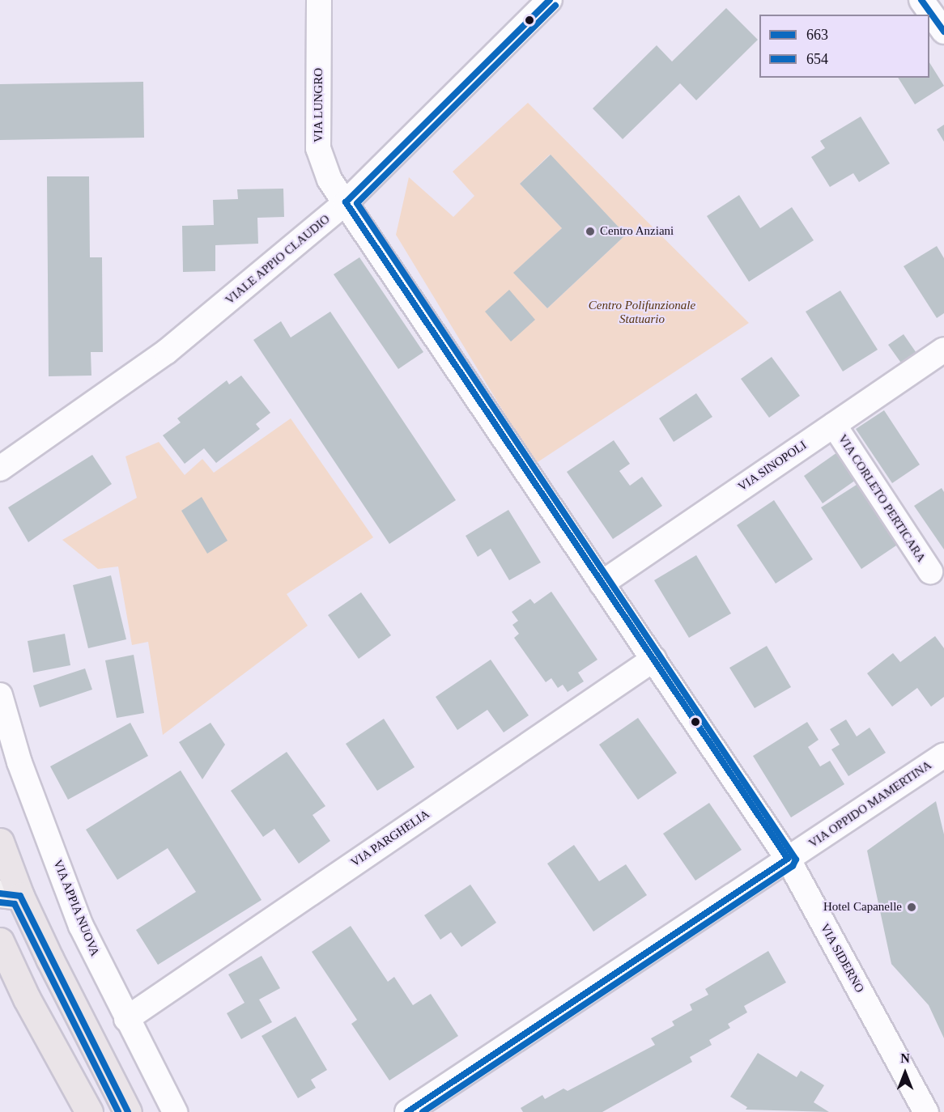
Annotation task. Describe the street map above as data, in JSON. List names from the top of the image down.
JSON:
{
  "streets": {
    "street": [
      "VIA LUNGRO",
      "VIALE APPIO CLAUDIO",
      "VIA SINOPOLI",
      "VIA CORLETO PERTICARA",
      "VIA OPPIDO MAMERTINA",
      "VIA PARGHELIA",
      "VIA APPIA NUOVA",
      "VIA SIDERNO"
    ]
  },
  "crossings": [
    ["VIA LUNGRO", "VIALE APPIO CLAUDIO"],
    ["VIA LUNGRO", "VIA SIDERNO"],
    ["VIALE APPIO CLAUDIO", "VIA SIDERNO"],
    ["VIA SINOPOLI", "VIA CORLETO PERTICARA"],
    ["VIA SINOPOLI", "VIA SIDERNO"],
    ["VIA OPPIDO MAMERTINA", "VIA SIDERNO"],
    ["VIA PARGHELIA", "VIA APPIA NUOVA"],
    ["VIA PARGHELIA", "VIA SIDERNO"]
  ],
  "parks": ["Centro Polifunzionale Statuario"],
  "places": ["Centro Anziani", "Hotel Capanelle"],
  "lines": ["transit line 663", "transit line 654"],
  "legend": ["663", "654"],
  "north": "top"
}
